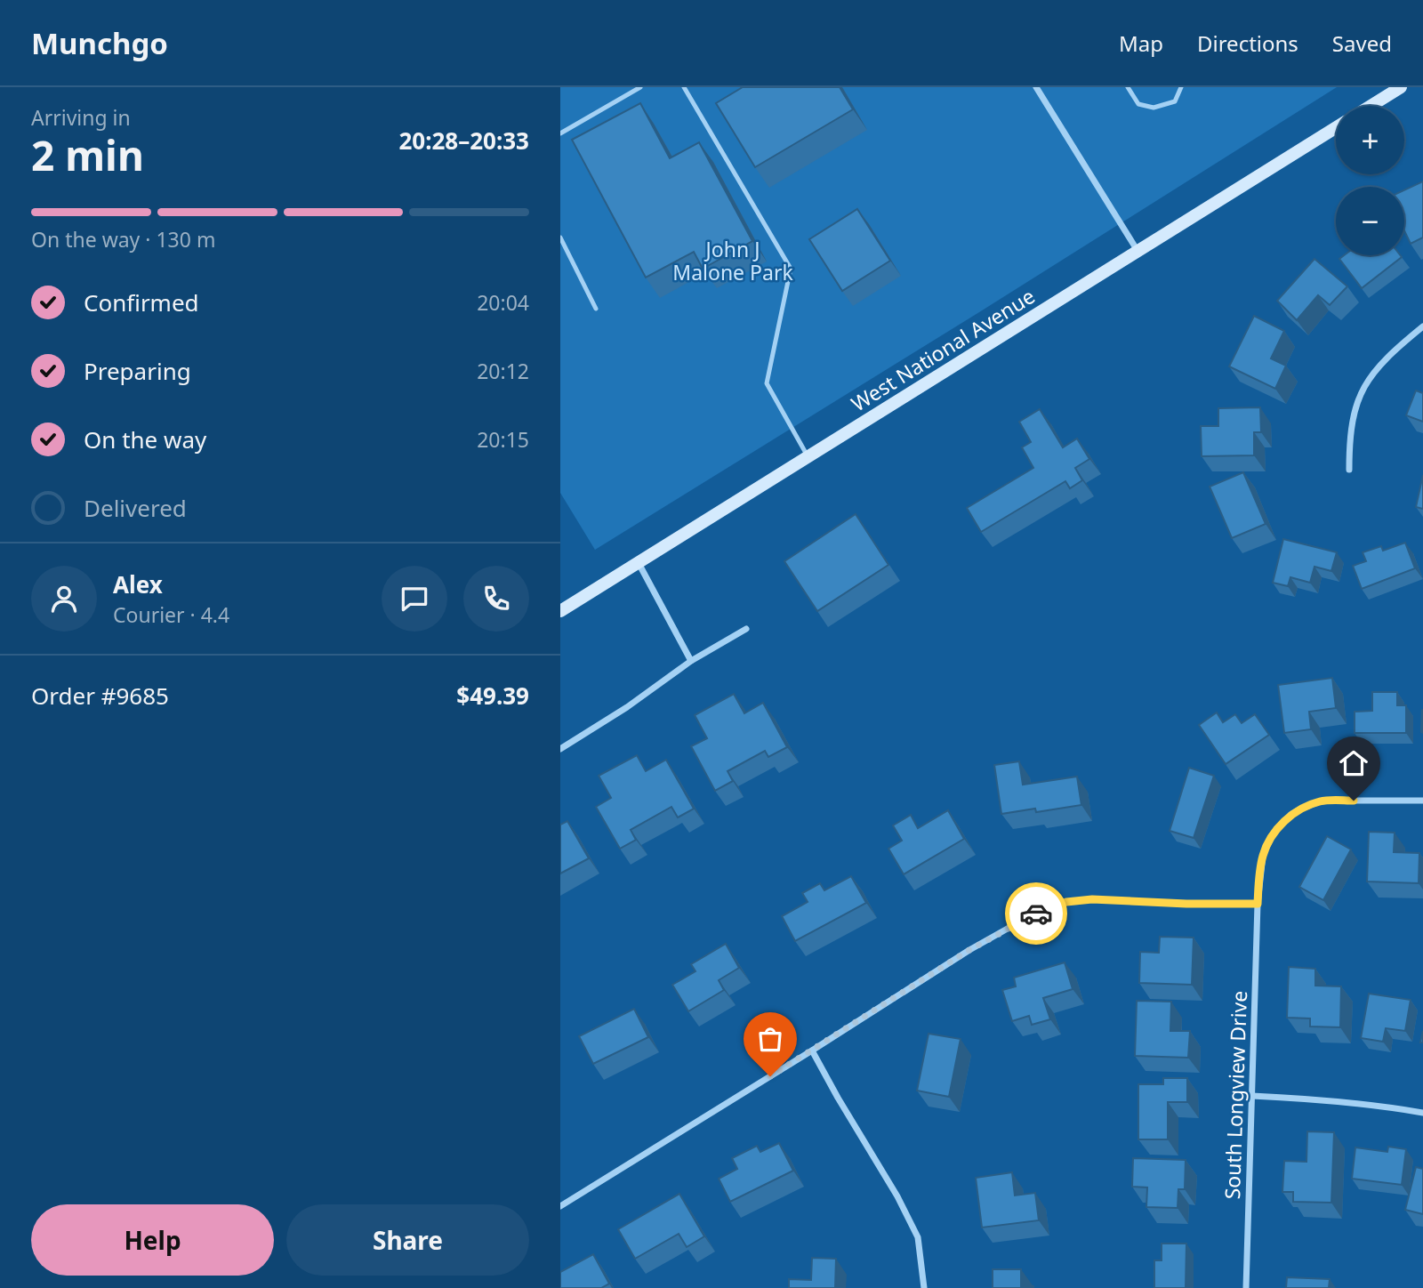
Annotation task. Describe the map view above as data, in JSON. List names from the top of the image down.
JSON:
{
  "streets": {
    "main road": ["West National Avenue"],
    "street": ["South Longview Drive"]
  },
  "parks": ["John J Malone Park"],
  "page": {
    "header": "Munchgo",
    "nav": ["Map", "Directions", "Saved"],
    "heading": ["2 min", "Arriving in", "20:28–20:33"],
    "panel": [
      "Alex",
      "Courier · 4.4",
      "Order #9685",
      "$49.39"
    ],
    "map_buttons": ["+", "−"],
    "bar": "On the way · 130 m",
    "list": [
      ["Confirmed", "20:04"],
      ["Preparing", "20:12"],
      ["On the way", "20:15"],
      "Delivered"
    ],
    "buttons": ["Help", "Share"]
  }
}
